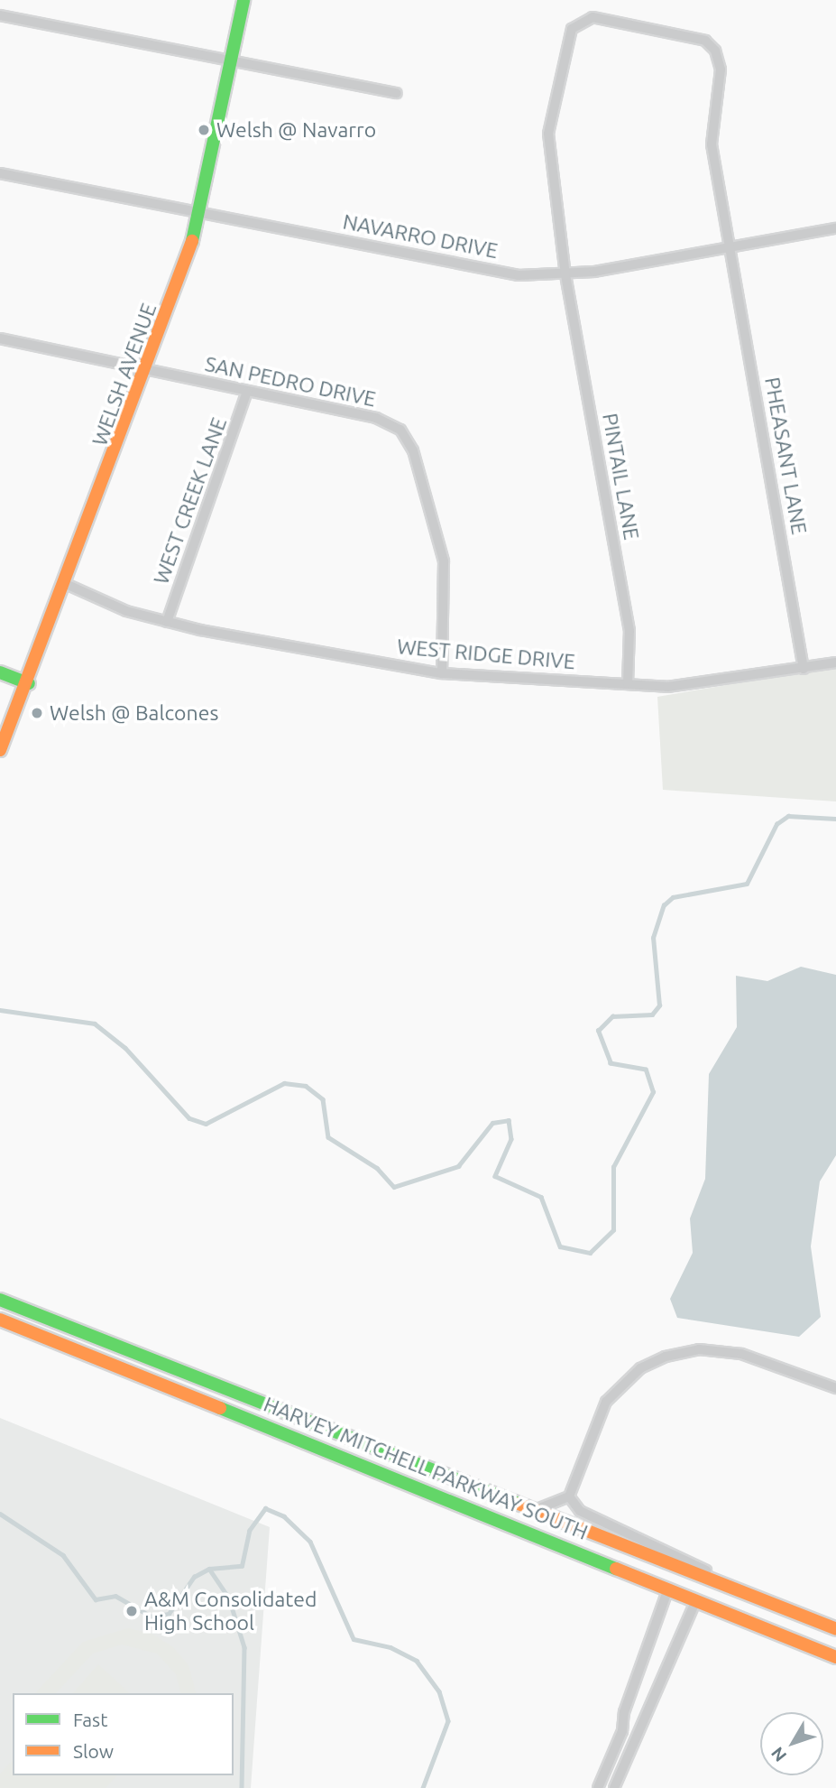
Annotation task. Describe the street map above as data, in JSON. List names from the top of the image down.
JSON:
{
  "streets": {
    "main road": ["WELSH AVENUE", "HARVEY MITCHELL PARKWAY SOUTH"],
    "street": [
      "NAVARRO DRIVE",
      "SAN PEDRO DRIVE",
      "PHEASANT LANE",
      "PINTAIL LANE",
      "WEST CREEK LANE",
      "WEST RIDGE DRIVE"
    ]
  },
  "crossings": [
    ["NAVARRO DRIVE", "WELSH AVENUE"],
    ["NAVARRO DRIVE", "PHEASANT LANE"],
    ["NAVARRO DRIVE", "PINTAIL LANE"],
    ["WELSH AVENUE", "SAN PEDRO DRIVE"],
    ["WELSH AVENUE", "WEST RIDGE DRIVE"],
    ["SAN PEDRO DRIVE", "WEST CREEK LANE"],
    ["SAN PEDRO DRIVE", "WEST RIDGE DRIVE"],
    ["PHEASANT LANE", "PINTAIL LANE"],
    ["PHEASANT LANE", "WEST RIDGE DRIVE"],
    ["PINTAIL LANE", "WEST RIDGE DRIVE"],
    ["WEST CREEK LANE", "WEST RIDGE DRIVE"]
  ],
  "places": ["Welsh @ Navarro", "Welsh @ Balcones", "A&M Consolidated High School"],
  "legend": ["Fast", "Slow"],
  "north": "bottom left"
}
